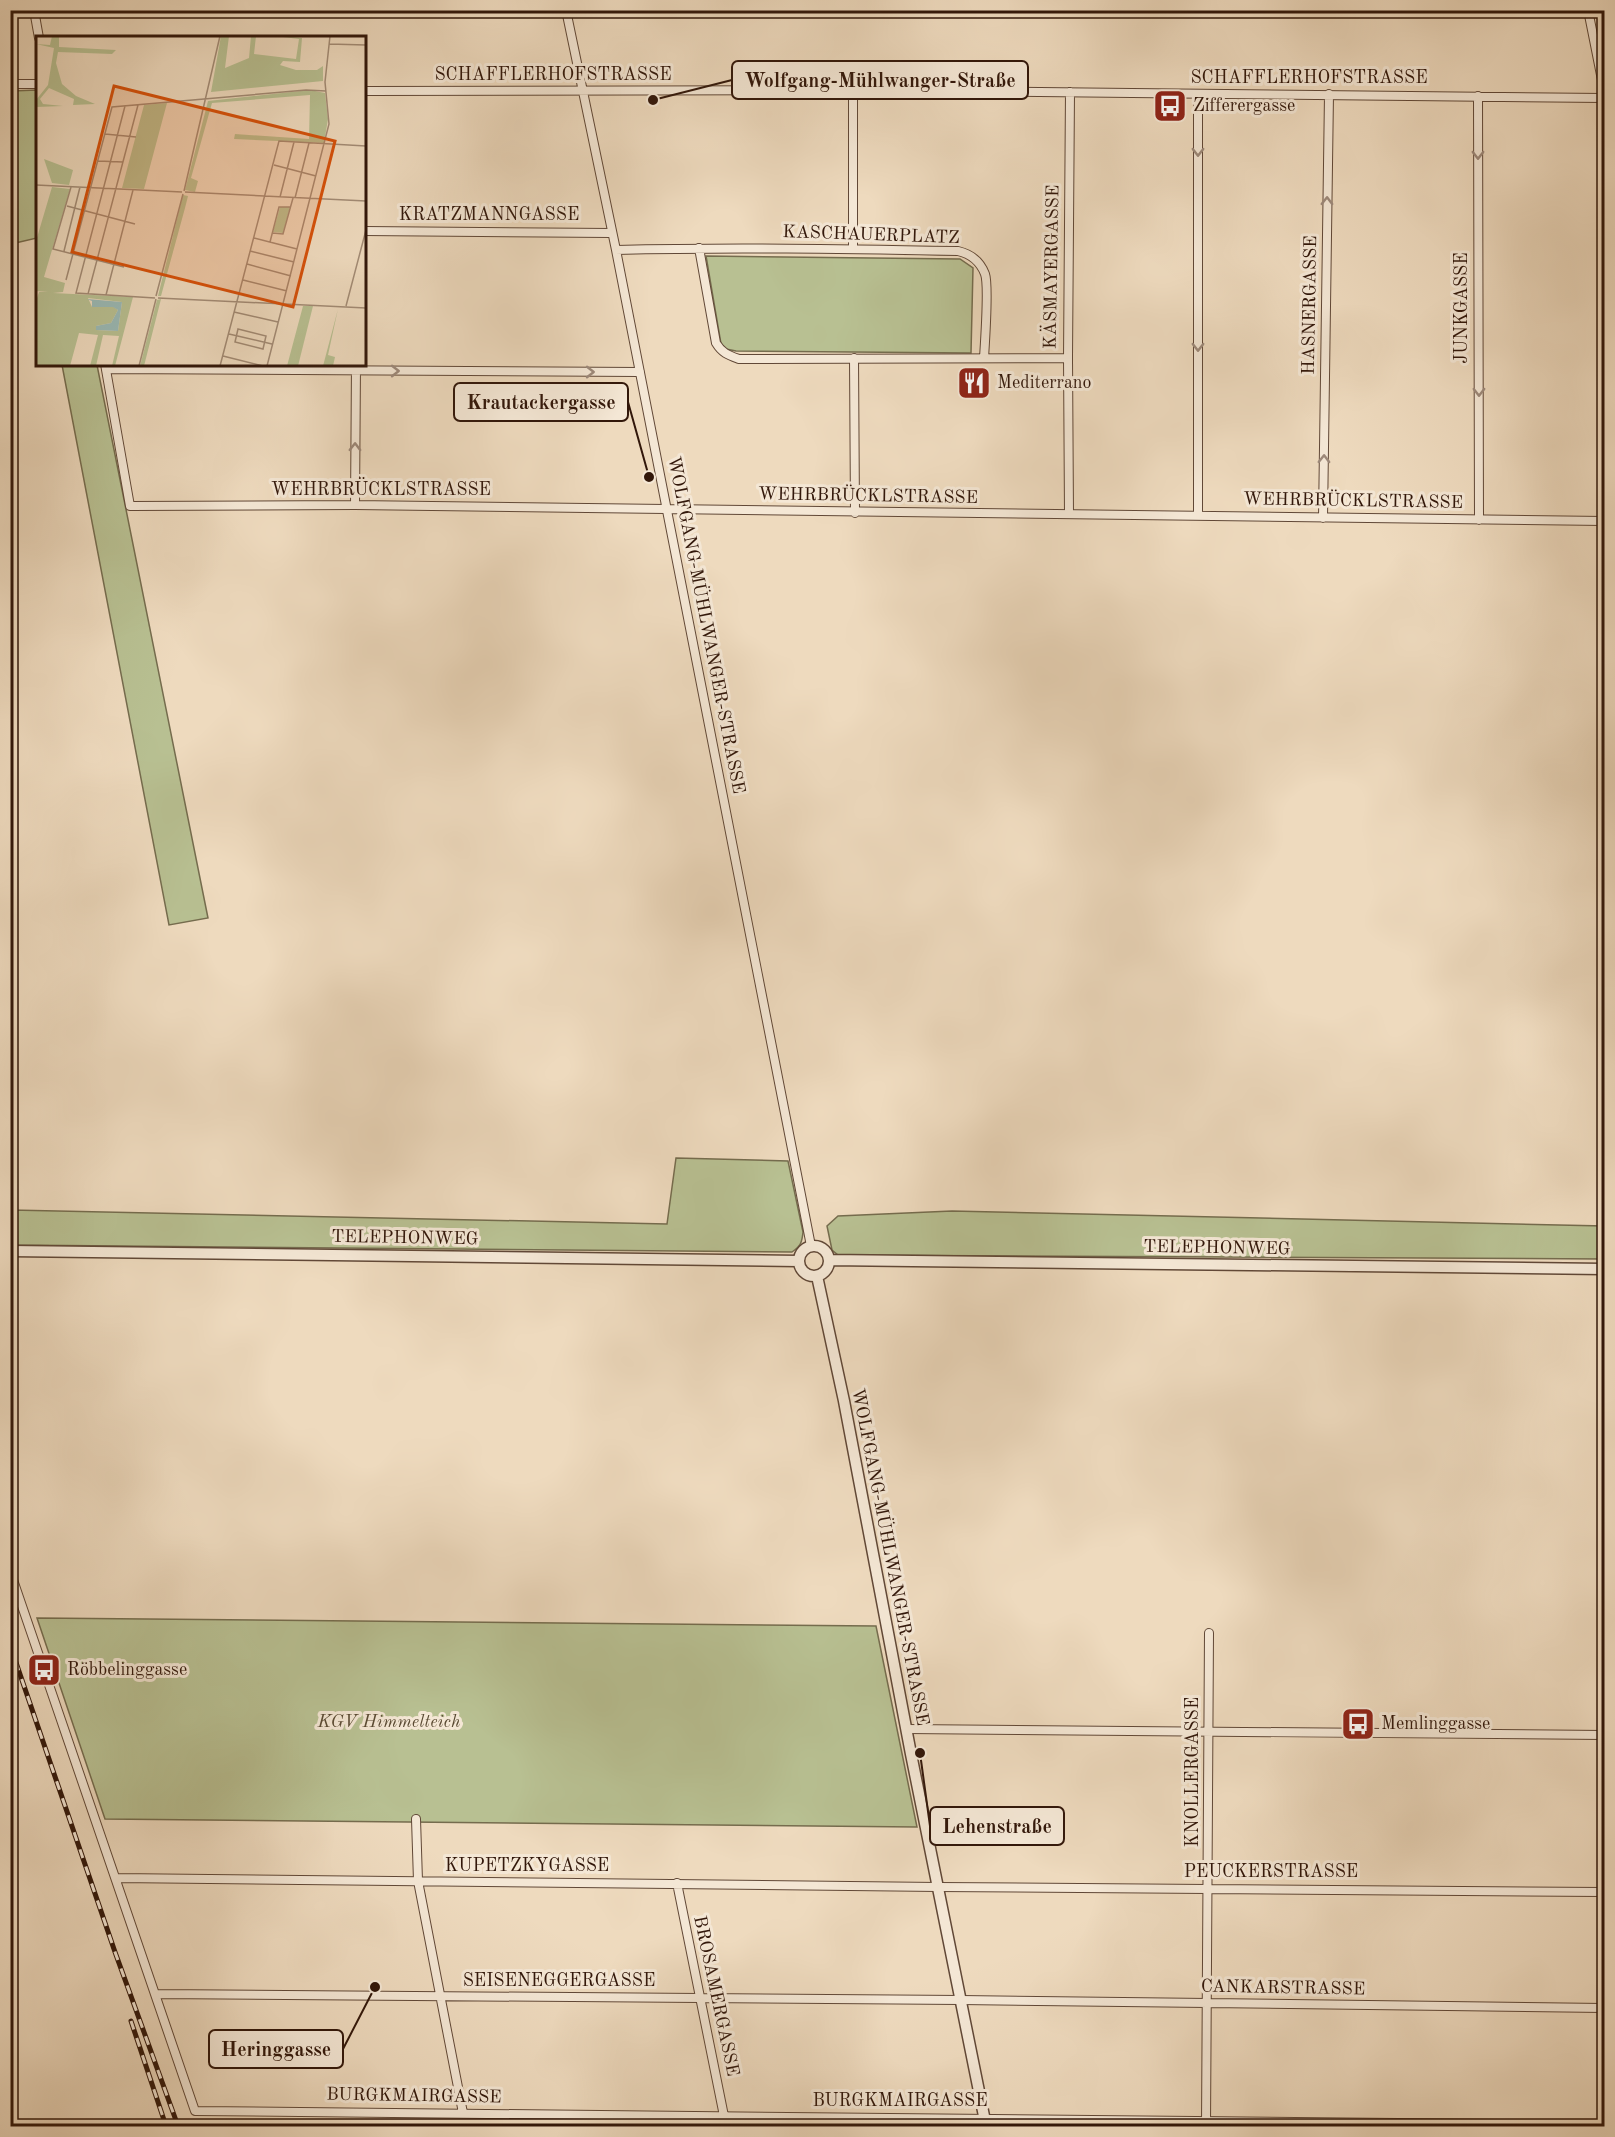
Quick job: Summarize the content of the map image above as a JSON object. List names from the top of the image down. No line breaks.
{"streets":{"street":["SCHAFFLERHOFSTRASSE","KRATZMANNGASSE","KASCHAUERPLATZ","KÄSMAYERGASSE","HASNERGASSE","JUNKGASSE","WEHRBRÜCKLSTRASSE","WOLFGANG-MÜHLWANGER-STRASSE","TELEPHONWEG","KNOLLERGASSE","KUPETZKYGASSE","PEUCKERSTRASSE","SEISENEGGERGASSE","CANKARSTRASSE","BROSAMERGASSE","BURGKMAIRGASSE"]},"crossings":[["SCHAFFLERHOFSTRASSE","KÄSMAYERGASSE"],["SCHAFFLERHOFSTRASSE","HASNERGASSE"],["SCHAFFLERHOFSTRASSE","JUNKGASSE"],["SCHAFFLERHOFSTRASSE","WOLFGANG-MÜHLWANGER-STRASSE"],["KRATZMANNGASSE","WOLFGANG-MÜHLWANGER-STRASSE"],["KASCHAUERPLATZ","WOLFGANG-MÜHLWANGER-STRASSE"],["KÄSMAYERGASSE","WEHRBRÜCKLSTRASSE"],["HASNERGASSE","WEHRBRÜCKLSTRASSE"],["JUNKGASSE","WEHRBRÜCKLSTRASSE"],["WEHRBRÜCKLSTRASSE","WOLFGANG-MÜHLWANGER-STRASSE"],["WOLFGANG-MÜHLWANGER-STRASSE","TELEPHONWEG"],["WOLFGANG-MÜHLWANGER-STRASSE","KUPETZKYGASSE"],["WOLFGANG-MÜHLWANGER-STRASSE","PEUCKERSTRASSE"],["WOLFGANG-MÜHLWANGER-STRASSE","SEISENEGGERGASSE"],["WOLFGANG-MÜHLWANGER-STRASSE","CANKARSTRASSE"],["WOLFGANG-MÜHLWANGER-STRASSE","BURGKMAIRGASSE"],["KNOLLERGASSE","PEUCKERSTRASSE"],["KNOLLERGASSE","CANKARSTRASSE"],["KNOLLERGASSE","BURGKMAIRGASSE"],["KUPETZKYGASSE","PEUCKERSTRASSE"],["KUPETZKYGASSE","BROSAMERGASSE"],["SEISENEGGERGASSE","CANKARSTRASSE"],["SEISENEGGERGASSE","BROSAMERGASSE"],["SEISENEGGERGASSE","BURGKMAIRGASSE"],["BROSAMERGASSE","BURGKMAIRGASSE"]],"one_way":["HASNERGASSE","JUNKGASSE"],"parks":["KGV Himmelteich"],"places":{"other":["Wolfgang-Mühlwanger-Straße","Krautackergasse","Lehenstraße","Heringgasse"],"bus stop":["Zifferergasse","Röbbelinggasse","Memlinggasse"],"restaurant":["Mediterrano"]}}
